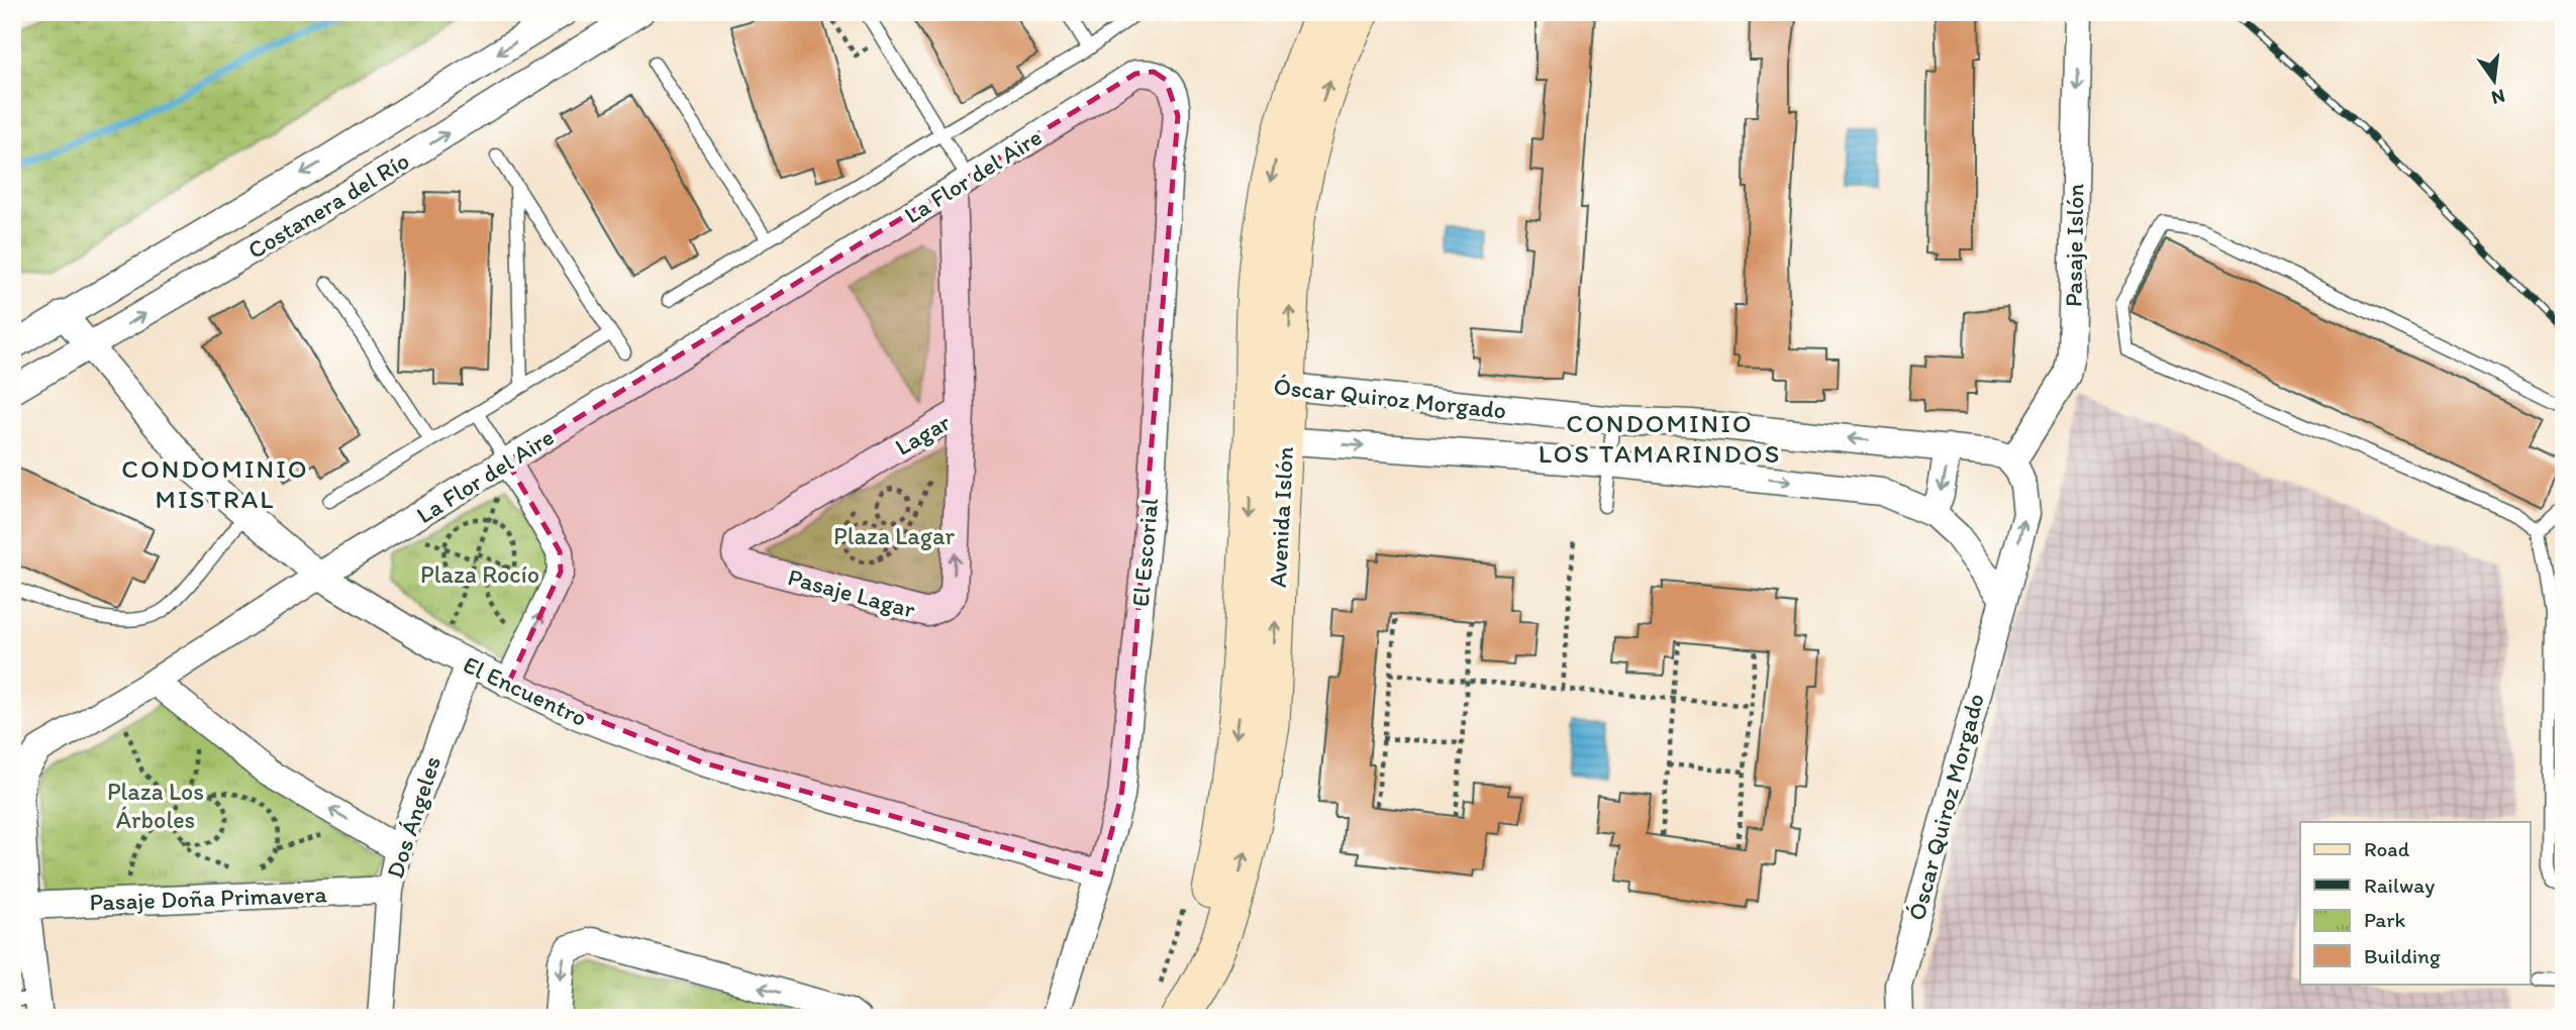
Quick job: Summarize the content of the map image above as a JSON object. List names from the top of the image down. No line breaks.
{"streets":{"main road":["Avenida Islón"],"street":["La Flor del Aire","Costanera del Río","Pasaje Islón","Óscar Quiroz Morgado","Lagar","El Escorial","Pasaje Lagar","El Encuentro","Dos Ángeles","Pasaje Doña Primavera"]},"crossings":[["La Flor del Aire","Lagar"],["La Flor del Aire","El Escorial"],["La Flor del Aire","El Encuentro"],["La Flor del Aire","Pasaje Doña Primavera"],["Costanera del Río","El Encuentro"],["Pasaje Islón","Óscar Quiroz Morgado"],["Óscar Quiroz Morgado","Avenida Islón"],["Lagar","Pasaje Lagar"],["El Escorial","El Encuentro"],["El Encuentro","Dos Ángeles"],["Dos Ángeles","Pasaje Doña Primavera"]],"one_way":["Pasaje Islón"],"districts":["CONDOMINIO LOS TAMARINDOS","CONDOMINIO MISTRAL"],"parks":["Plaza Lagar","Plaza Rocío","Plaza Los Árboles"],"legend":["Road","Railway","Park","Building"],"north":"bottom"}
